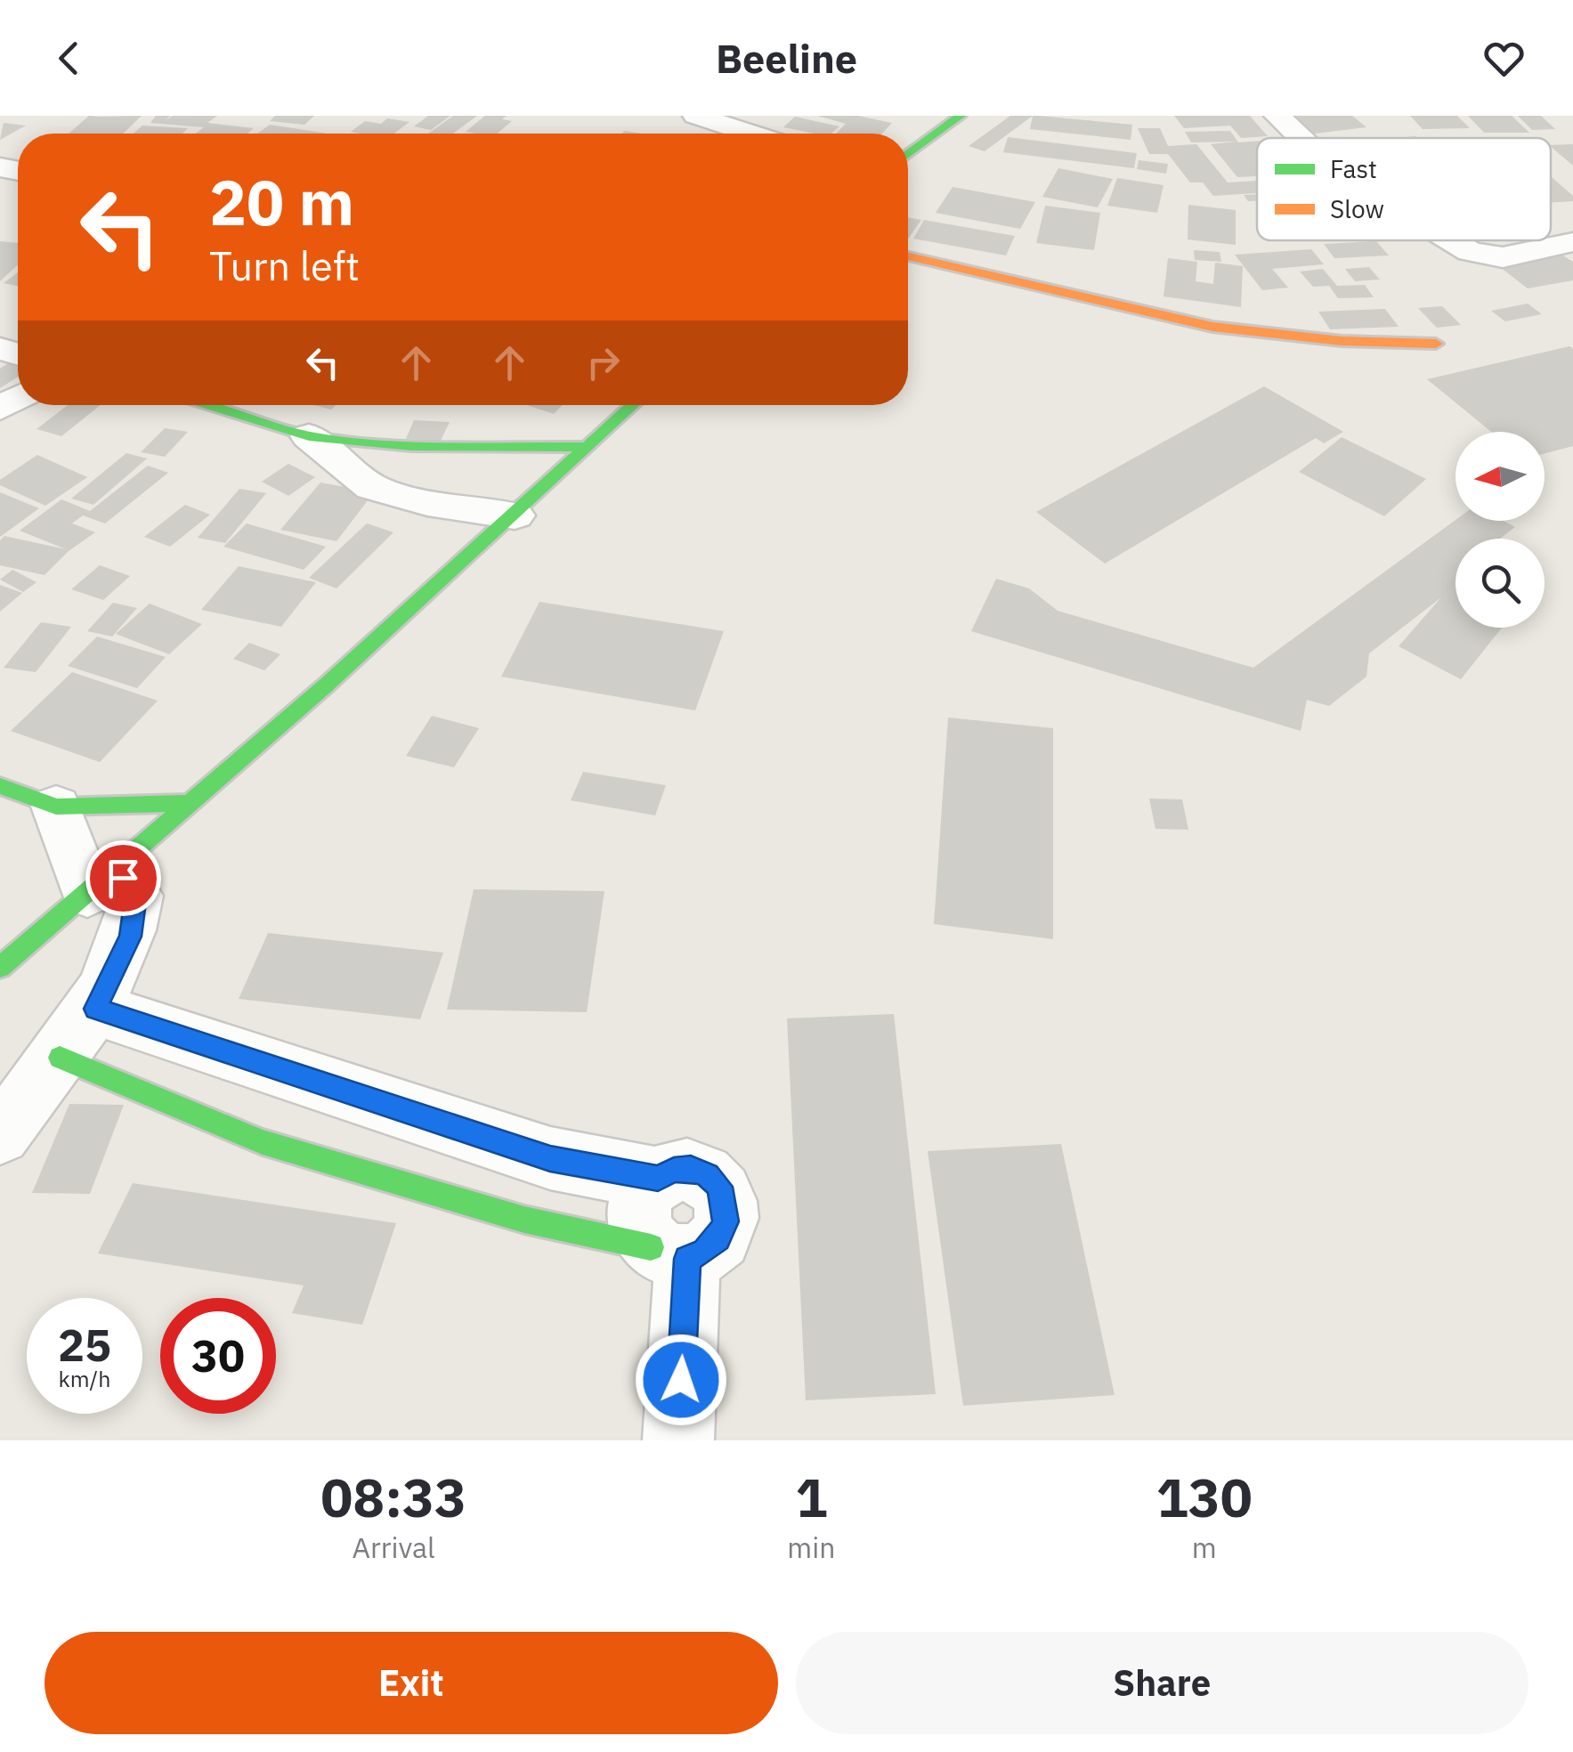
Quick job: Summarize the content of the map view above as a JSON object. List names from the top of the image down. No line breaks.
{"legend":["Fast","Slow"],"north":"left","page":{"header":"Beeline","turn":["20 m","Turn left"],"speed":"25 km/h","limit":"30","eta":["08:33","Arrival","1","min","130","m"],"buttons":["Exit","Share"]}}
